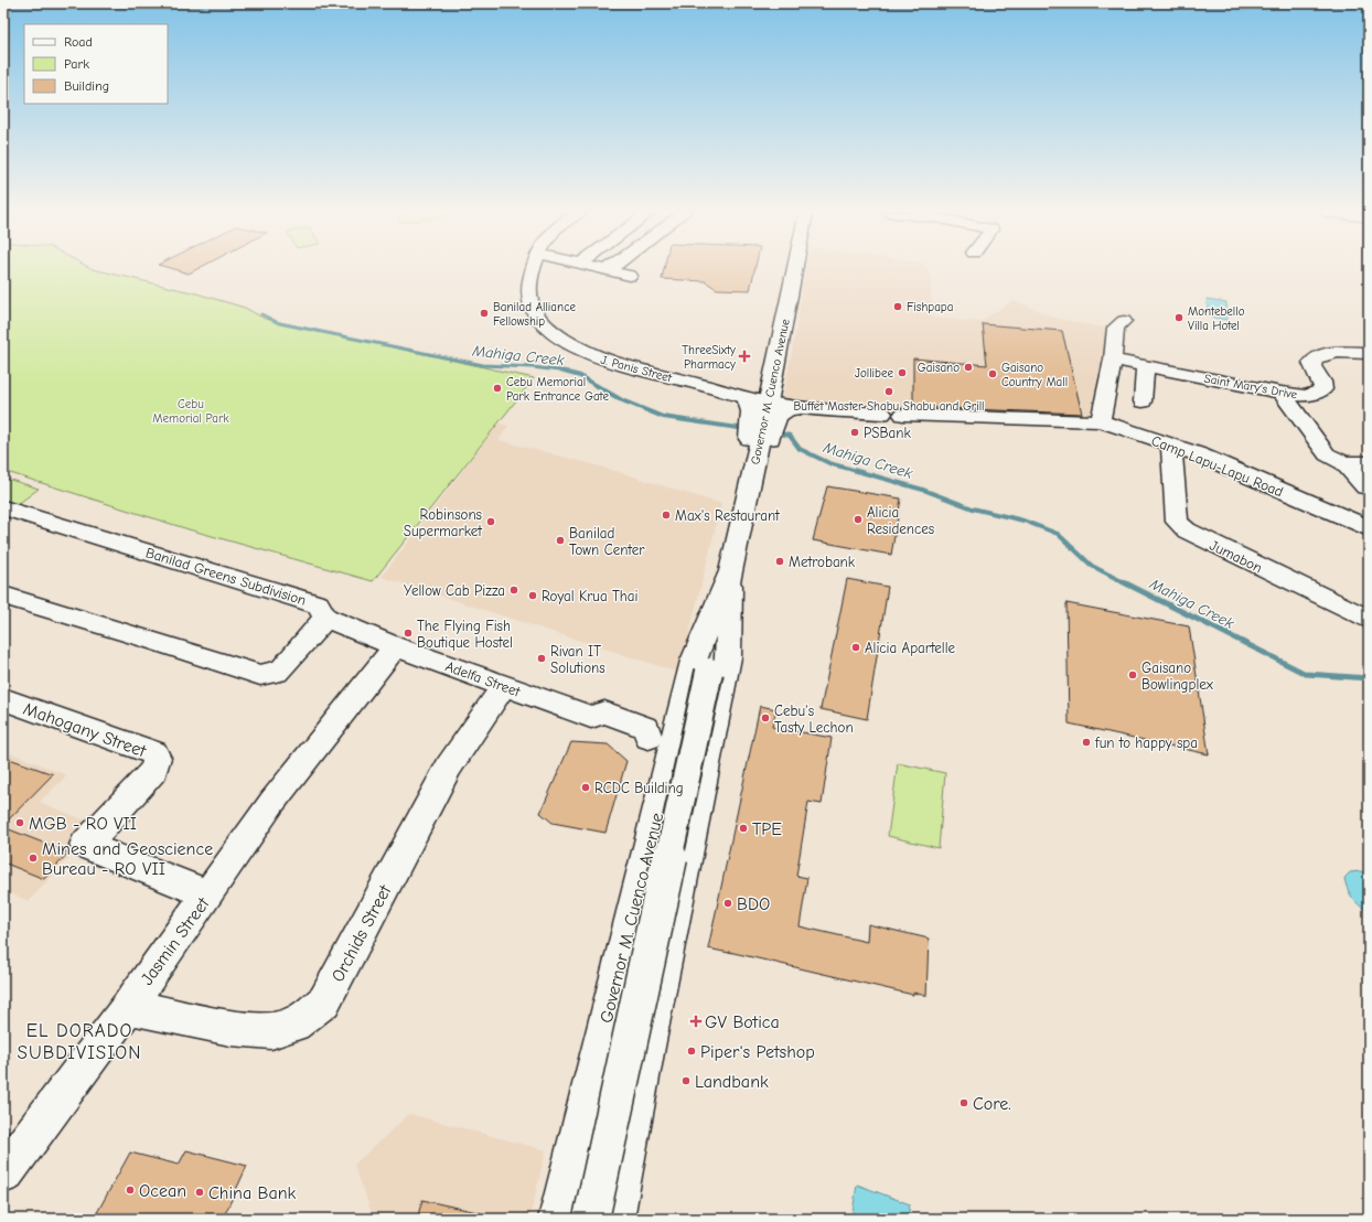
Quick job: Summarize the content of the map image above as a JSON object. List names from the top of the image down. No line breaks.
{"streets":{"street":["J. Panis Street","Saint Mary's Drive","Governor M. Cuenco Avenue","Camp Lapu-Lapu Road","Jumabon","Banilad Greens Subdivision","Adelfa Street","Mahogany Street","Orchids Street","Jasmin Street"]},"crossings":[["J. Panis Street","Governor M. Cuenco Avenue"],["Governor M. Cuenco Avenue","Adelfa Street"],["Camp Lapu-Lapu Road","Jumabon"],["Banilad Greens Subdivision","Adelfa Street"],["Adelfa Street","Orchids Street"],["Adelfa Street","Jasmin Street"],["Mahogany Street","Jasmin Street"],["Orchids Street","Jasmin Street"]],"districts":["EL DORADO SUBDIVISION"],"water":["Mahiga Creek"],"parks":["Cebu Memorial Park"],"places":{"other":["Fishpapa","Banilad Alliance Fellowship","Montebello Villa Hotel","Gaisano","Jollibee","Gaisano Country Mall","Cebu Memorial Park Entrance Gate","Buffet Master Shabu Shabu and Grill","PSBank","Max's Restaurant","Alicia Residences","Robinsons Supermarket","Banilad Town Center","Metrobank","Yellow Cab Pizza","Royal Krua Thai","The Flying Fish Boutique Hostel","Alicia Apartelle","Rivan IT Solutions","Gaisano Bowlingplex","Cebu's Tasty Lechon","fun to happy spa","RCDC Building","MGB - RO VII","TPE","Mines and Geoscience Bureau - RO VII","BDO","Piper's Petshop","Landbank","Core.","Ocean","China Bank"],"health":["ThreeSixty Pharmacy","GV Botica"]},"legend":["Road","Park","Building"]}
